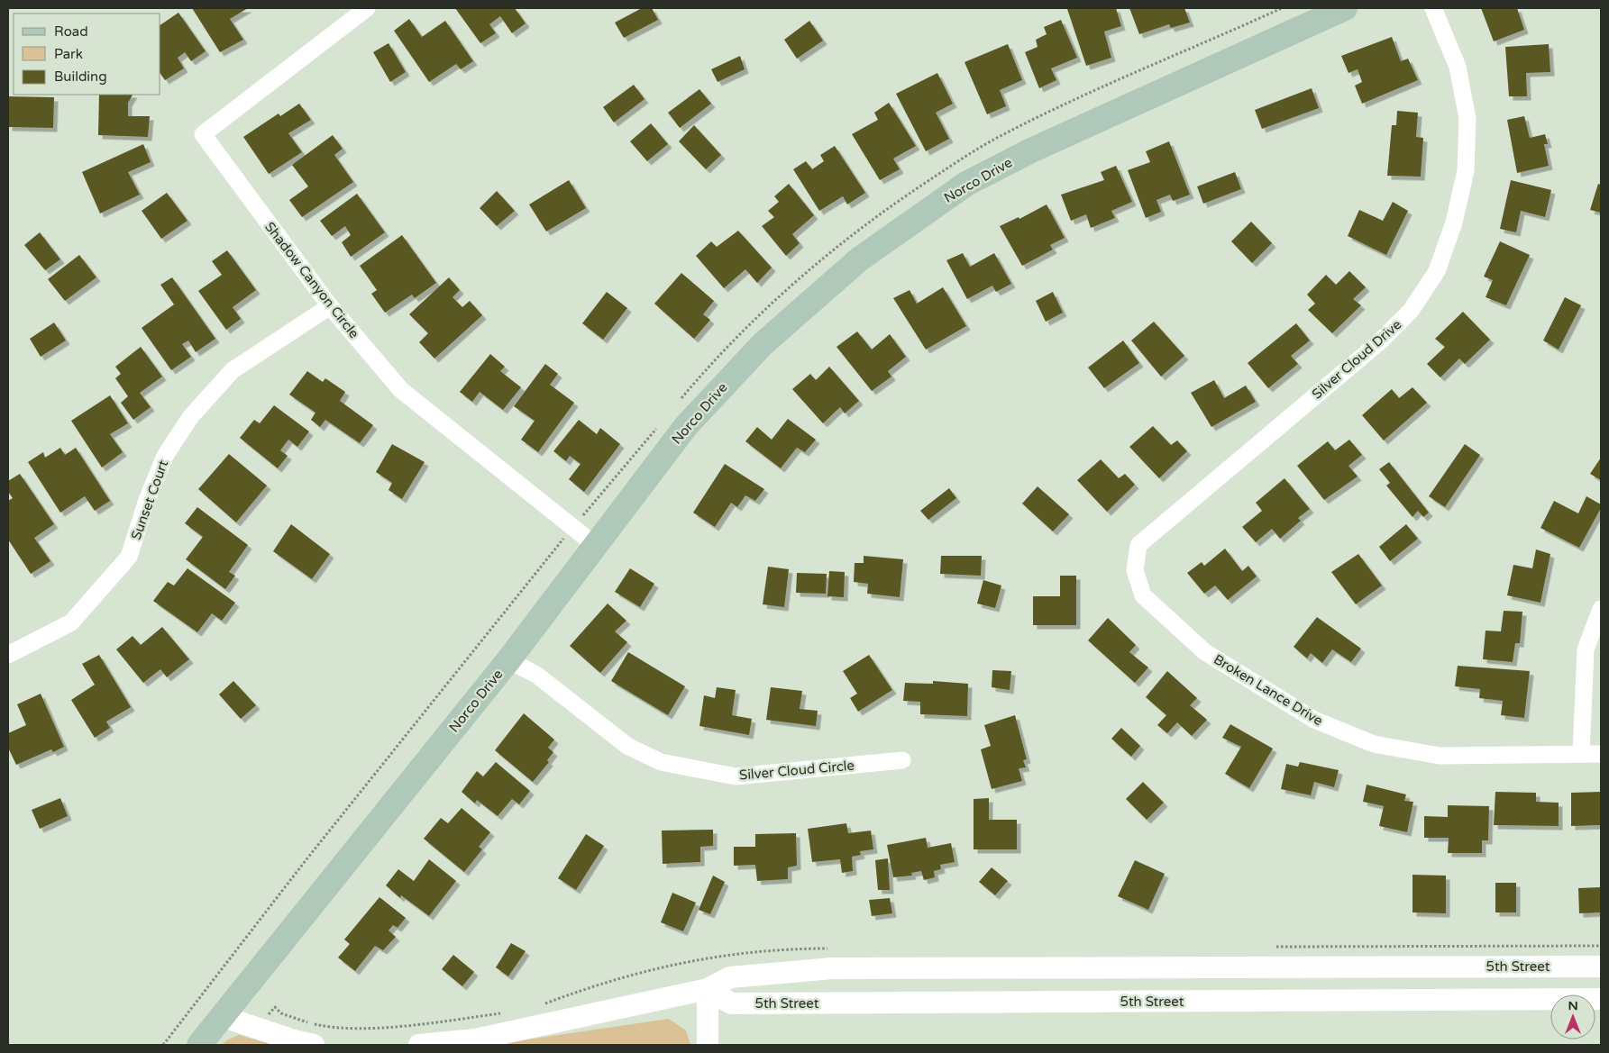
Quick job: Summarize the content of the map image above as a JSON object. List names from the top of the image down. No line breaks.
{"streets":{"main road":["Norco Drive"],"street":["Shadow Canyon Circle","Silver Cloud Drive","Sunset Court","Broken Lance Drive","Silver Cloud Circle","5th Street"]},"crossings":[["Norco Drive","Shadow Canyon Circle"],["Norco Drive","Silver Cloud Circle"],["Shadow Canyon Circle","Sunset Court"],["Silver Cloud Drive","Broken Lance Drive"]],"legend":["Road","Park","Building"],"north":"top"}
